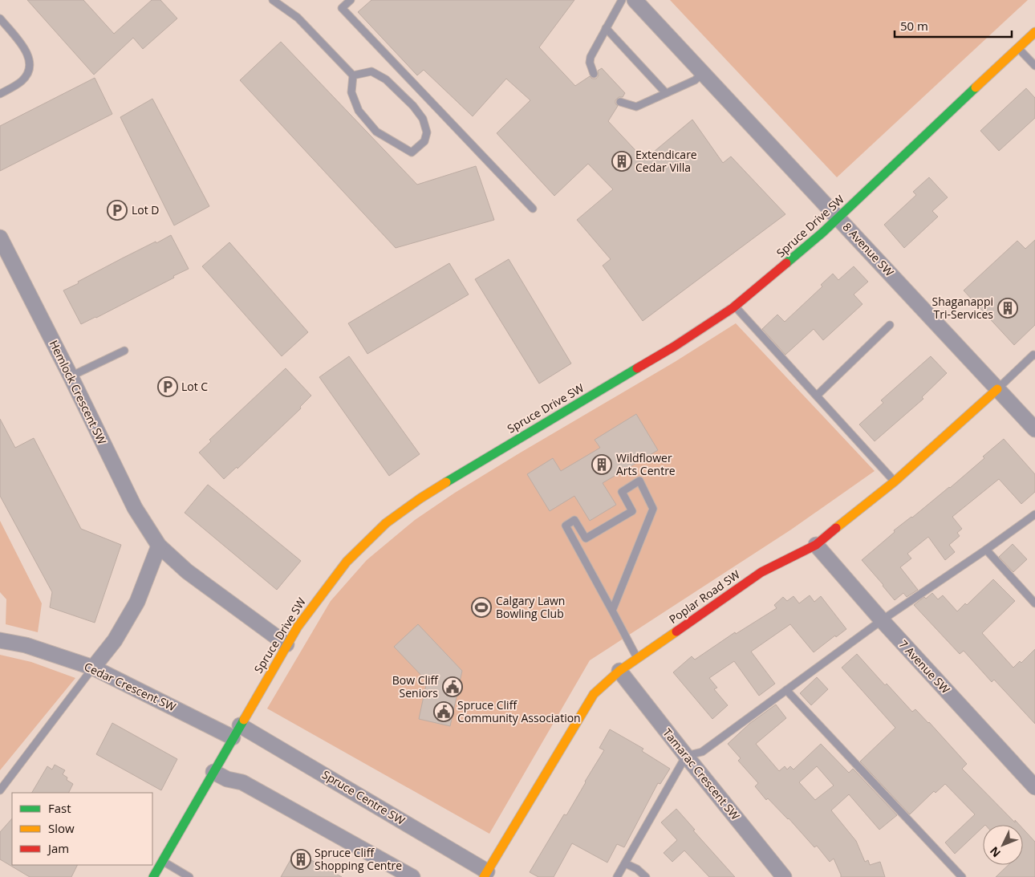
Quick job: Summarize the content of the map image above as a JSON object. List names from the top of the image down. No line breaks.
{"streets":{"street":["Spruce Drive SW","8 Avenue SW","Hemlock Crescent SW","Poplar Road SW","7 Avenue SW","Cedar Crescent SW","Tamarac Crescent SW","Spruce Centre SW"]},"crossings":[["Spruce Drive SW","8 Avenue SW"],["Spruce Drive SW","Hemlock Crescent SW"],["Spruce Drive SW","Cedar Crescent SW"],["Spruce Drive SW","Spruce Centre SW"],["8 Avenue SW","Poplar Road SW"],["Poplar Road SW","7 Avenue SW"],["Poplar Road SW","Tamarac Crescent SW"],["Poplar Road SW","Spruce Centre SW"],["Cedar Crescent SW","Spruce Centre SW"]],"places":{"building":["Extendicare Cedar Villa","Shaganappi Tri-Services","Wildflower Arts Centre","Spruce Cliff Shopping Centre"],"parking":["Lot D","Lot C"],"sports":["Calgary Lawn Bowling Club"],"public building":["Bow Cliff Seniors","Spruce Cliff Community Association"]},"legend":["Fast","Slow","Jam"],"scale_bar":"50 m","north":"bottom left"}
